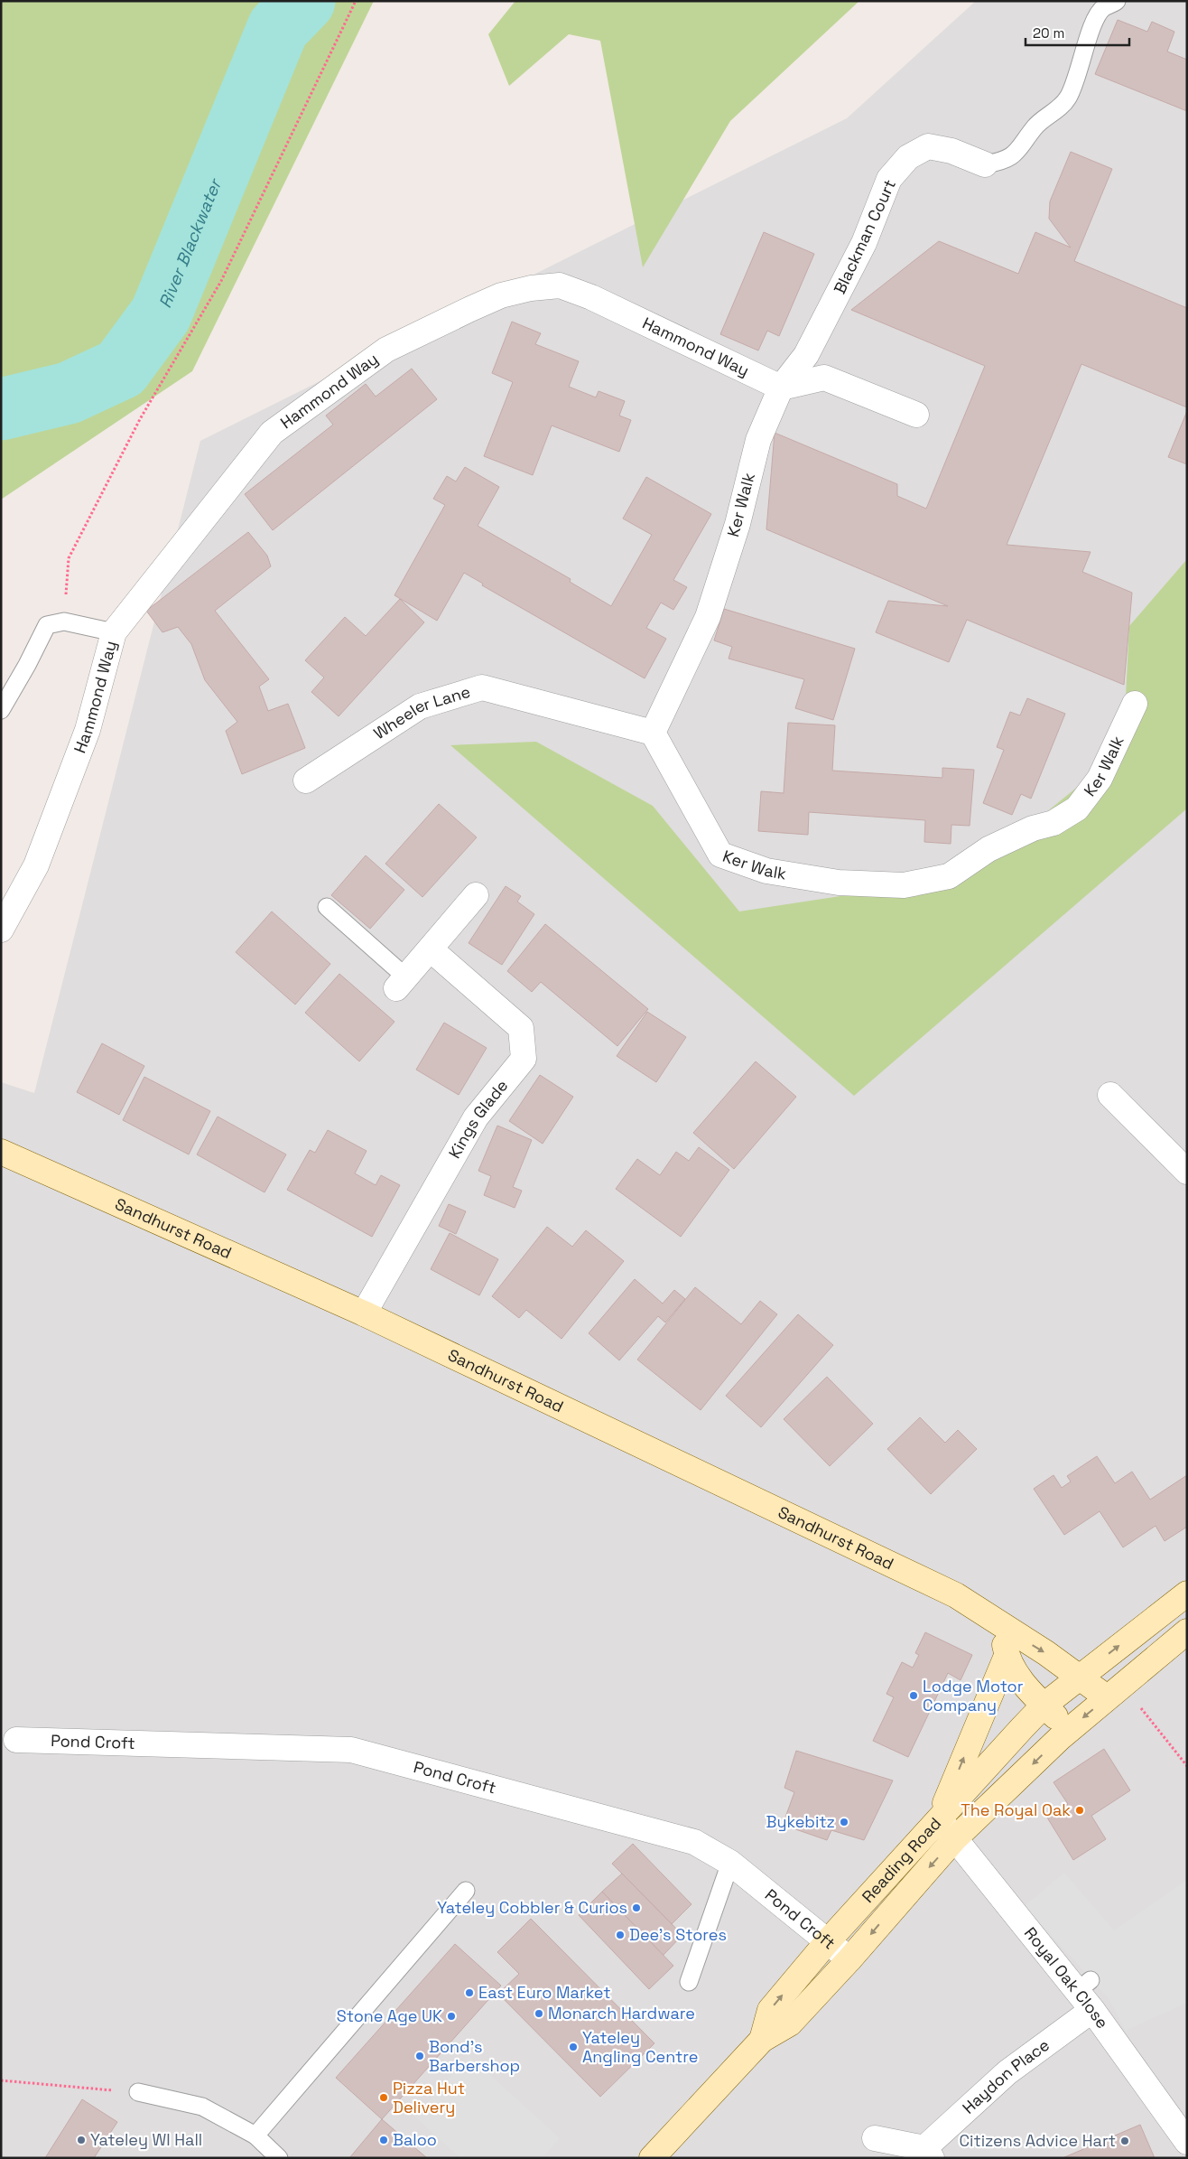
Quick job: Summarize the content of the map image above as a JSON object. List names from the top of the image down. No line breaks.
{"streets":{"street":["Blackman Court","Hammond Way","Ker Walk","Wheeler Lane","Kings Glade","Sandhurst Road","Pond Croft","Reading Road","Royal Oak Close","Haydon Place"]},"crossings":[["Blackman Court","Hammond Way"],["Blackman Court","Ker Walk"],["Hammond Way","Ker Walk"],["Ker Walk","Wheeler Lane"],["Kings Glade","Sandhurst Road"],["Sandhurst Road","Reading Road"],["Pond Croft","Reading Road"],["Reading Road","Royal Oak Close"],["Royal Oak Close","Haydon Place"]],"water":["River Blackwater"],"places":["Lodge Motor Company","The Royal Oak","Bykebitz","Yateley Cobbler & Curios","Dee's Stores","East Euro Market","Monarch Hardware","Stone Age UK","Yateley Angling Centre","Bond's Barbershop","Pizza Hut Delivery","Yateley WI Hall","Baloo","Citizens Advice Hart"],"scale_bar":"20 m"}
